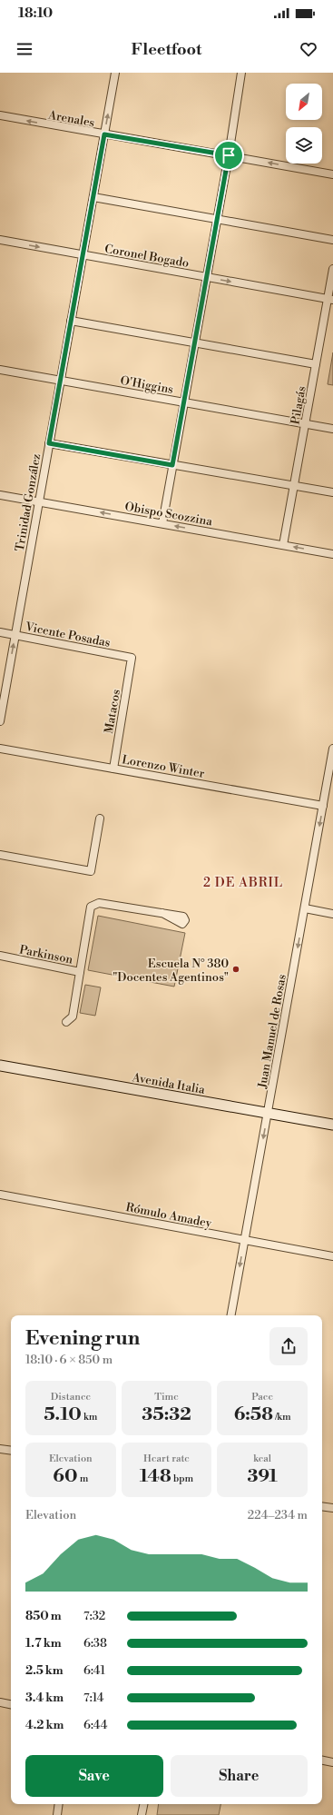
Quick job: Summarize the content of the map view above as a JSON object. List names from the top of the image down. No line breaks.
{"streets":{"main road":["Avenida Italia"],"street":["Arenales","Coronel Bogado","O'Higgins","Pilagás","Trinidad González","Obispo Scozzina","Vicente Posadas","Matacos","Lorenzo Winter","Parkinson","Juan Manuel de Rosas","Rómulo Amadey"]},"crossings":[["Arenales","Trinidad González"],["Coronel Bogado","Pilagás"],["Coronel Bogado","Trinidad González"],["O'Higgins","Pilagás"],["O'Higgins","Trinidad González"],["Pilagás","Obispo Scozzina"],["Trinidad González","Obispo Scozzina"],["Trinidad González","Vicente Posadas"],["Vicente Posadas","Matacos"],["Matacos","Lorenzo Winter"],["Lorenzo Winter","Juan Manuel de Rosas"],["Juan Manuel de Rosas","Avenida Italia"],["Juan Manuel de Rosas","Rómulo Amadey"]],"one_way":["Juan Manuel de Rosas"],"districts":["2 DE ABRIL"],"places":["Escuela N° 380 \"Docentes Agentinos\""],"north":"bottom left","page":{"status":"18:10","header":"Fleetfoot","heading":["Evening run","18:10 · 6 × 850 m"],"stats":[["Distance","5.10 km"],["Time","35:32"],["Pace","6:58 /km"],["Elevation","60 m"],["Heart rate","148 bpm"],["kcal","391"]],"chart":["Elevation","224–234 m"],"list":[{"name":"850 m","note":"7:32"},{"name":"1.7 km","note":"6:38"},{"name":"2.5 km","note":"6:41"},{"name":"3.4 km","note":"7:14"},{"name":"4.2 km","note":"6:44"}],"buttons":["Save","Share"]}}
